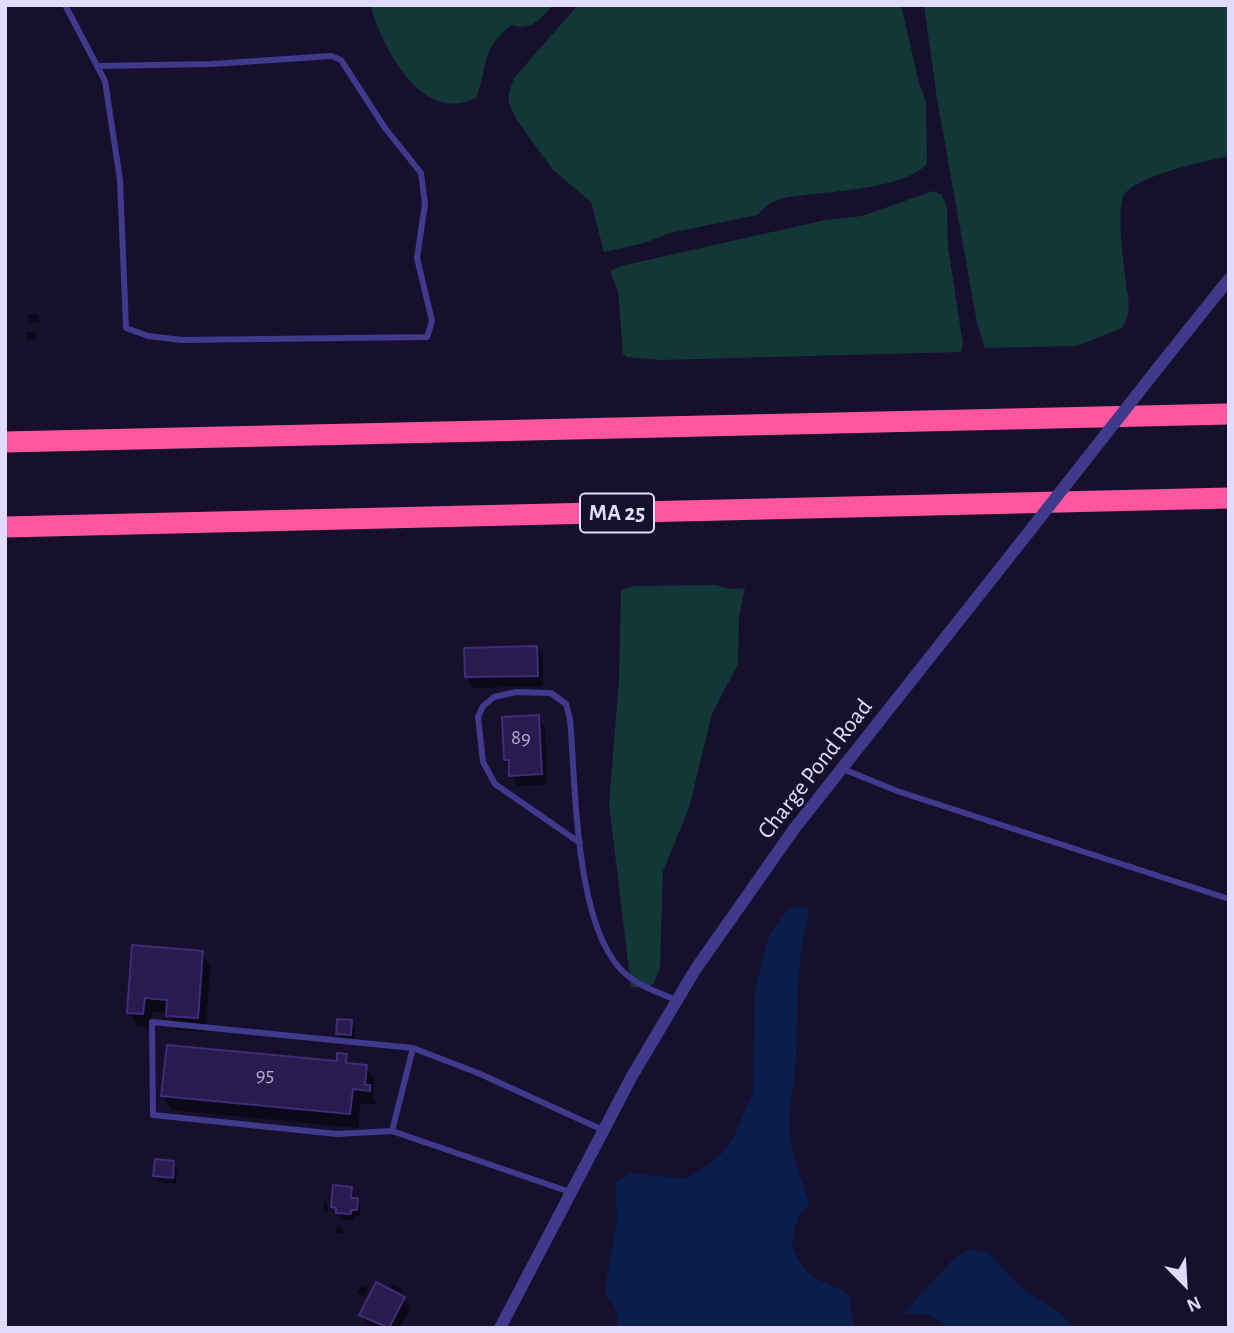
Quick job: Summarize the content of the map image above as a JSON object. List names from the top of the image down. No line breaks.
{"streets":{"highway":["MA 25"],"street":["Charge Pond Road"]},"house_numbers":["89","95"],"north":"bottom right"}
